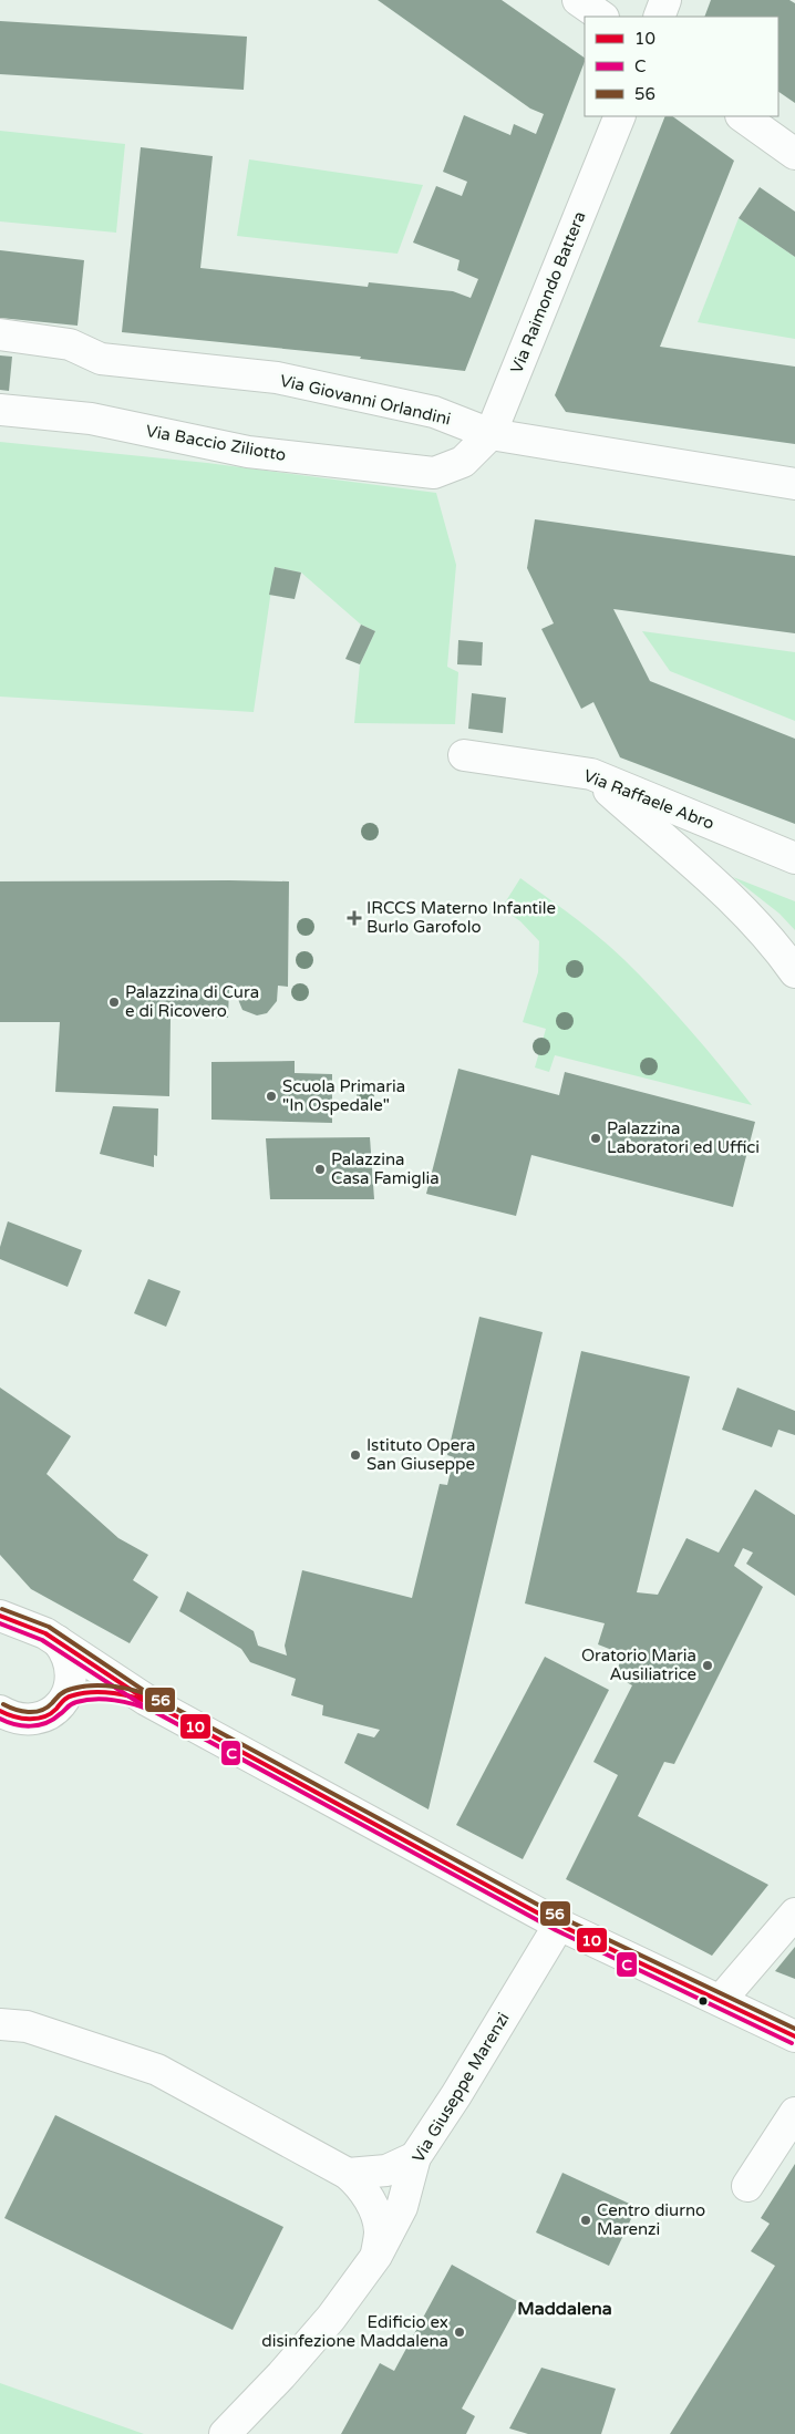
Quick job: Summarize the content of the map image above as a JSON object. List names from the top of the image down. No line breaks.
{"streets":{"street":["Via Raimondo Battera","Via Giovanni Orlandini","Via Baccio Ziliotto","Via Raffaele Abro","Via Giuseppe Marenzi"]},"crossings":[["Via Raimondo Battera","Via Giovanni Orlandini"],["Via Raimondo Battera","Via Baccio Ziliotto"]],"districts":["Maddalena"],"places":{"health":["IRCCS Materno Infantile Burlo Garofolo"],"other":["Palazzina di Cura e di Ricovero","Scuola Primaria \"In Ospedale\"","Palazzina Laboratori ed Uffici","Palazzina Casa Famiglia","Istituto Opera San Giuseppe","Oratorio Maria Ausiliatrice","Centro diurno Marenzi","Edificio ex disinfezione Maddalena"]},"lines":["transit line 56","transit line 10","transit line C"],"legend":["10","C","56"]}
